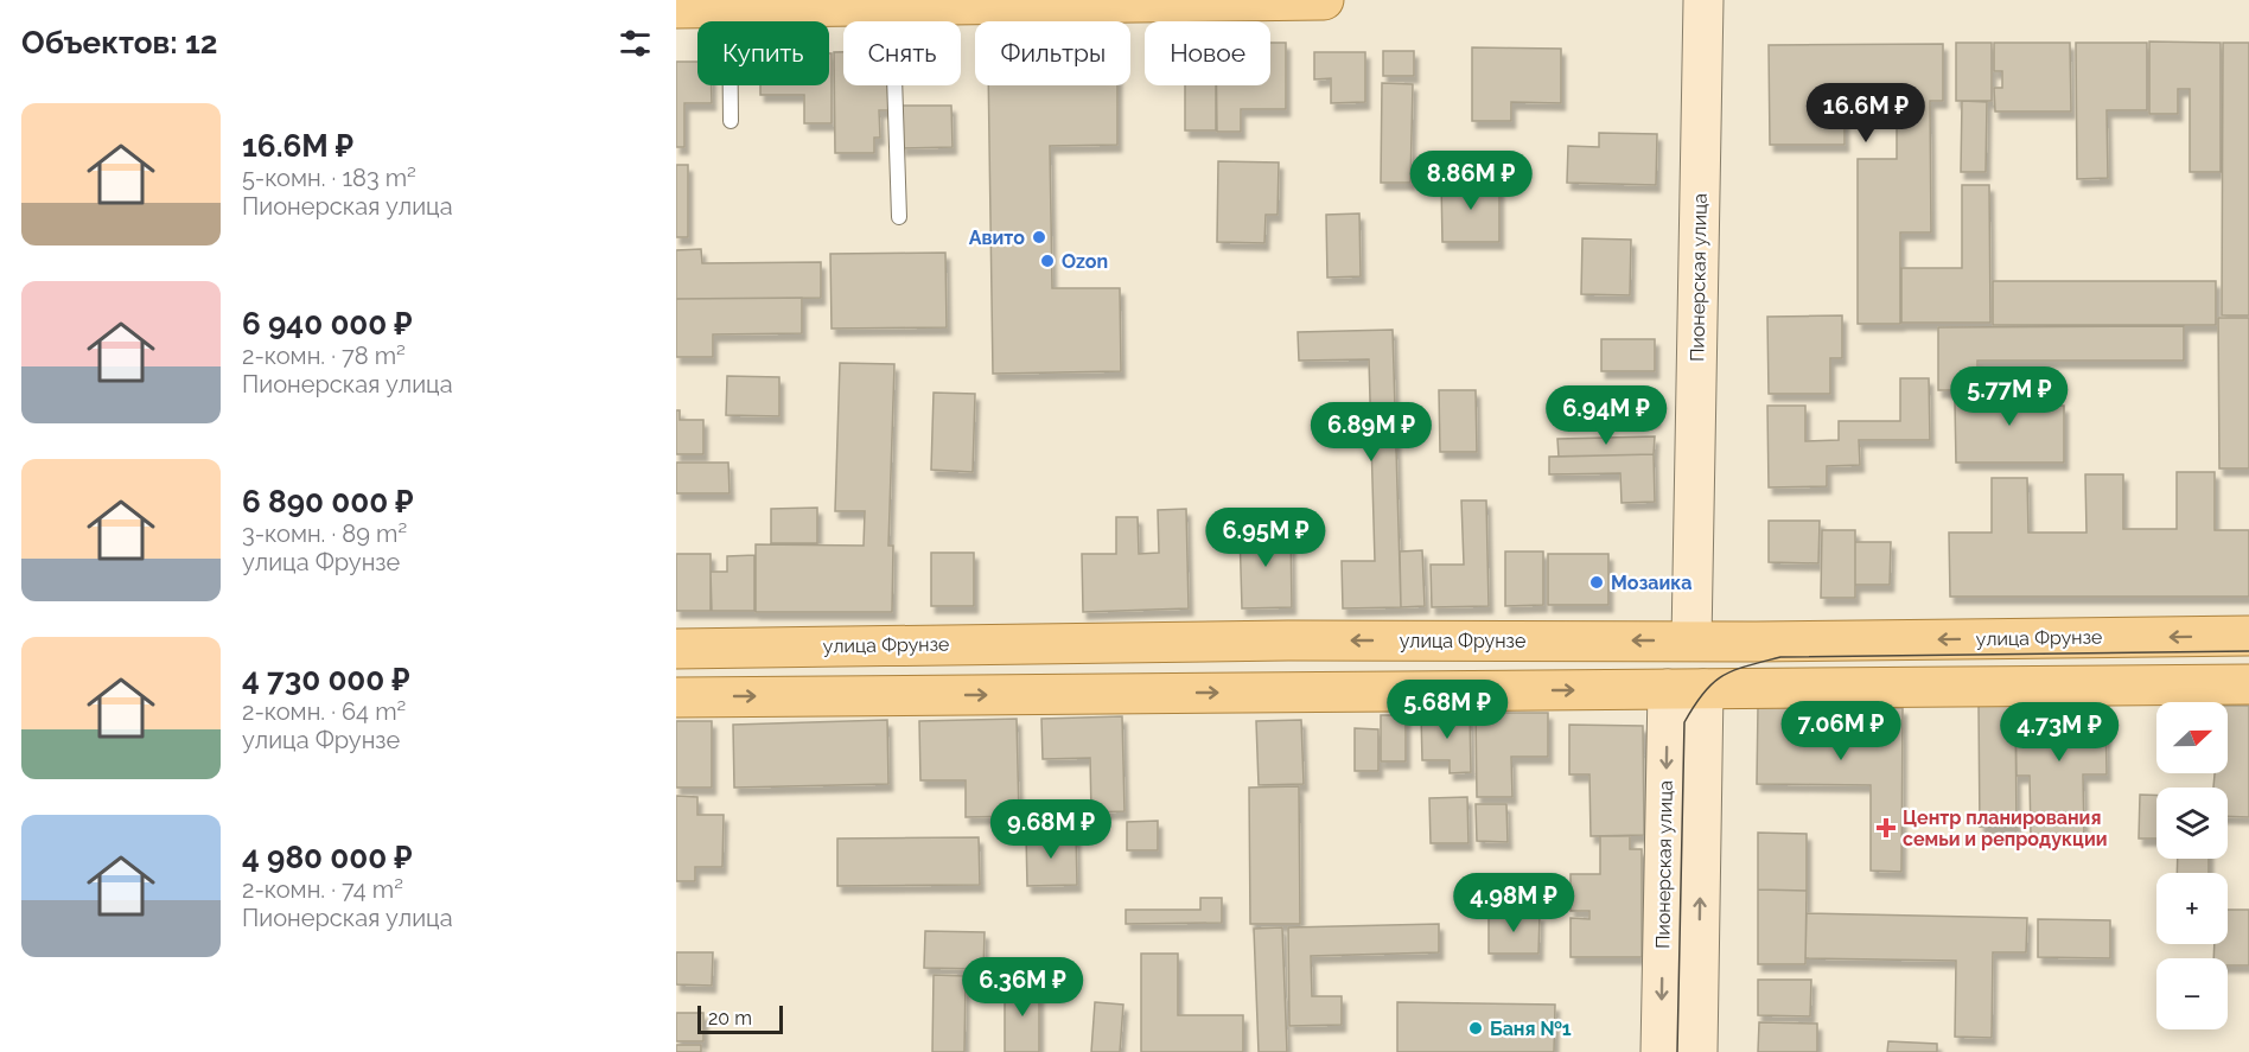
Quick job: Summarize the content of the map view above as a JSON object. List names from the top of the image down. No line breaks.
{"streets":{"main road":["Пионерская улица","улица Фрунзе"]},"crossings":[["Пионерская улица","улица Фрунзе"]],"places":{"other":["Авито","Ozon","Мозаика","Баня №1"],"health":["Центр планирования семьи и репродукции"]},"scale_bar":"20 m","north":"right","page":{"heading":"Объектов: 12","chip":["Купить","Снять","Фильтры","Новое"],"price":["16.6M ₽","8.86M ₽","5.77M ₽","6.94M ₽","6.89M ₽","6.95M ₽","5.68M ₽","7.06M ₽","4.73M ₽","9.68M ₽","4.98M ₽","6.36M ₽"],"list":[{"name":"16.6M ₽","note":"5-комн. · 183 m² · Пионерская улица"},{"name":"6 940 000 ₽","note":"2-комн. · 78 m² · Пионерская улица"},{"name":"6 890 000 ₽","note":"3-комн. · 89 m² · улица Фрунзе"},{"name":"4 730 000 ₽","note":"2-комн. · 64 m² · улица Фрунзе"},{"name":"4 980 000 ₽","note":"2-комн. · 74 m² · Пионерская улица"}],"map_buttons":["+","−"],"scale":"20 m"}}
